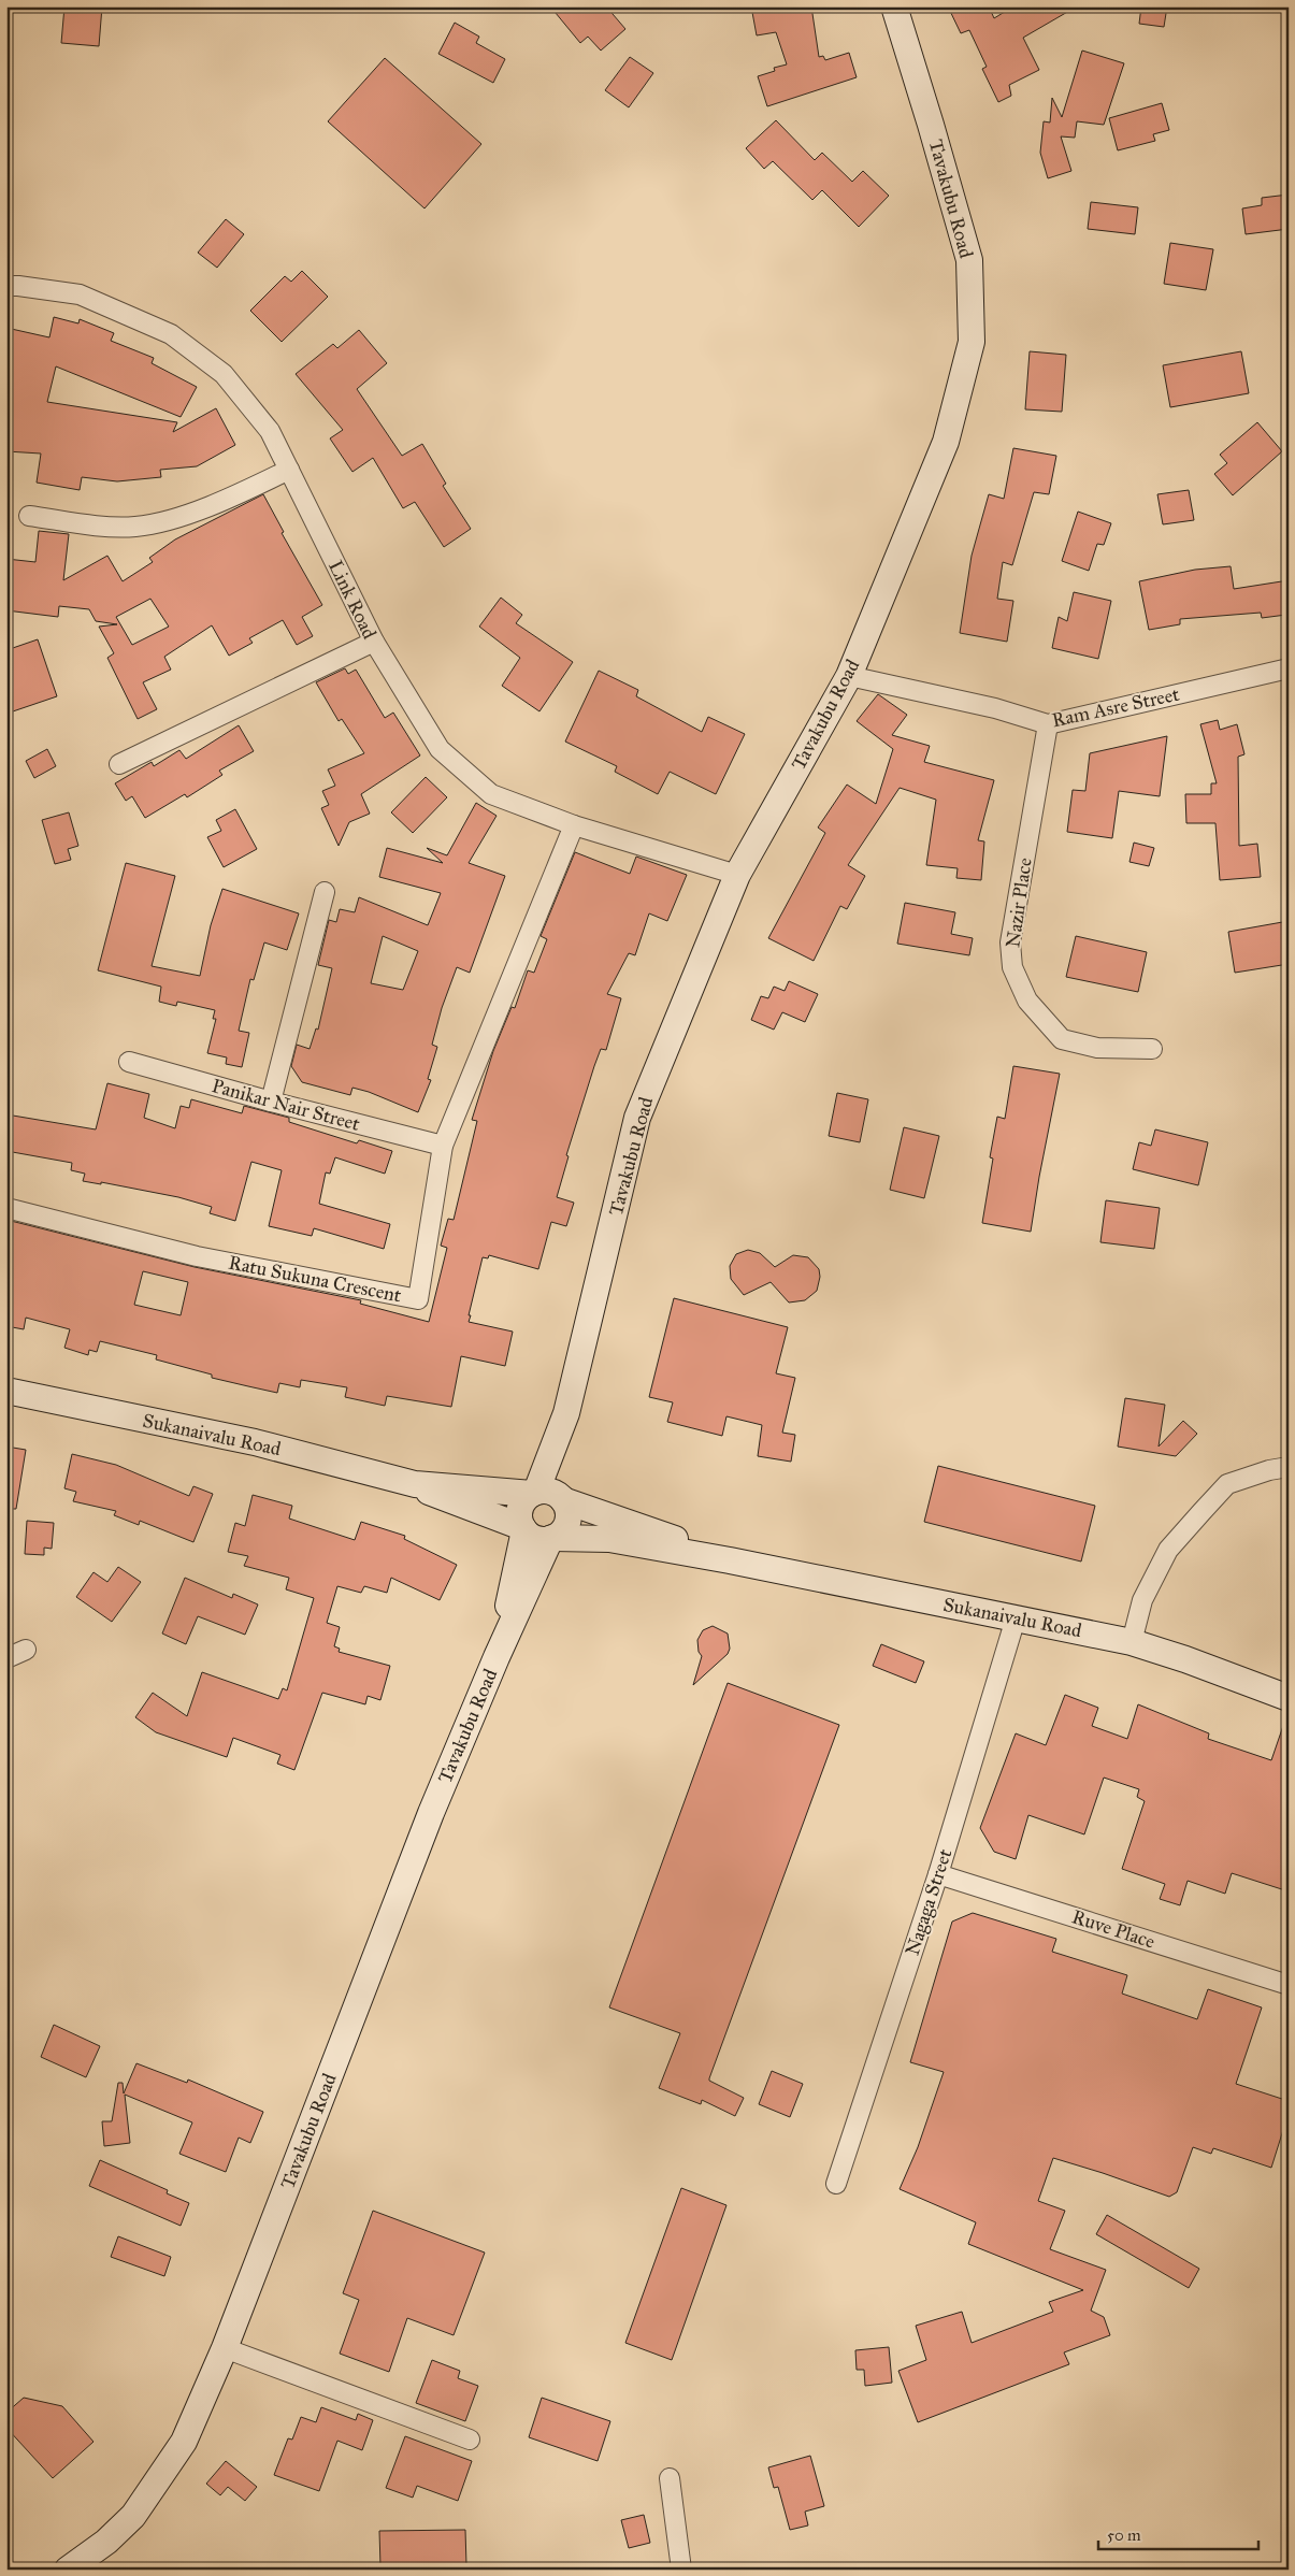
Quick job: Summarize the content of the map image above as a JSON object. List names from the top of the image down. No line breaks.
{"streets":{"main road":["Tavakubu Road","Sukanaivalu Road"],"street":["Link Road","Ram Asre Street","Nazir Place","Panikar Nair Street","Ratu Sukuna Crescent","Nagaga Street","Ruve Place"]},"crossings":[["Tavakubu Road","Link Road"],["Tavakubu Road","Ram Asre Street"],["Tavakubu Road","Sukanaivalu Road"],["Link Road","Ratu Sukuna Crescent"],["Ram Asre Street","Nazir Place"],["Panikar Nair Street","Ratu Sukuna Crescent"],["Sukanaivalu Road","Nagaga Street"],["Nagaga Street","Ruve Place"]],"scale_bar":"50 m"}
